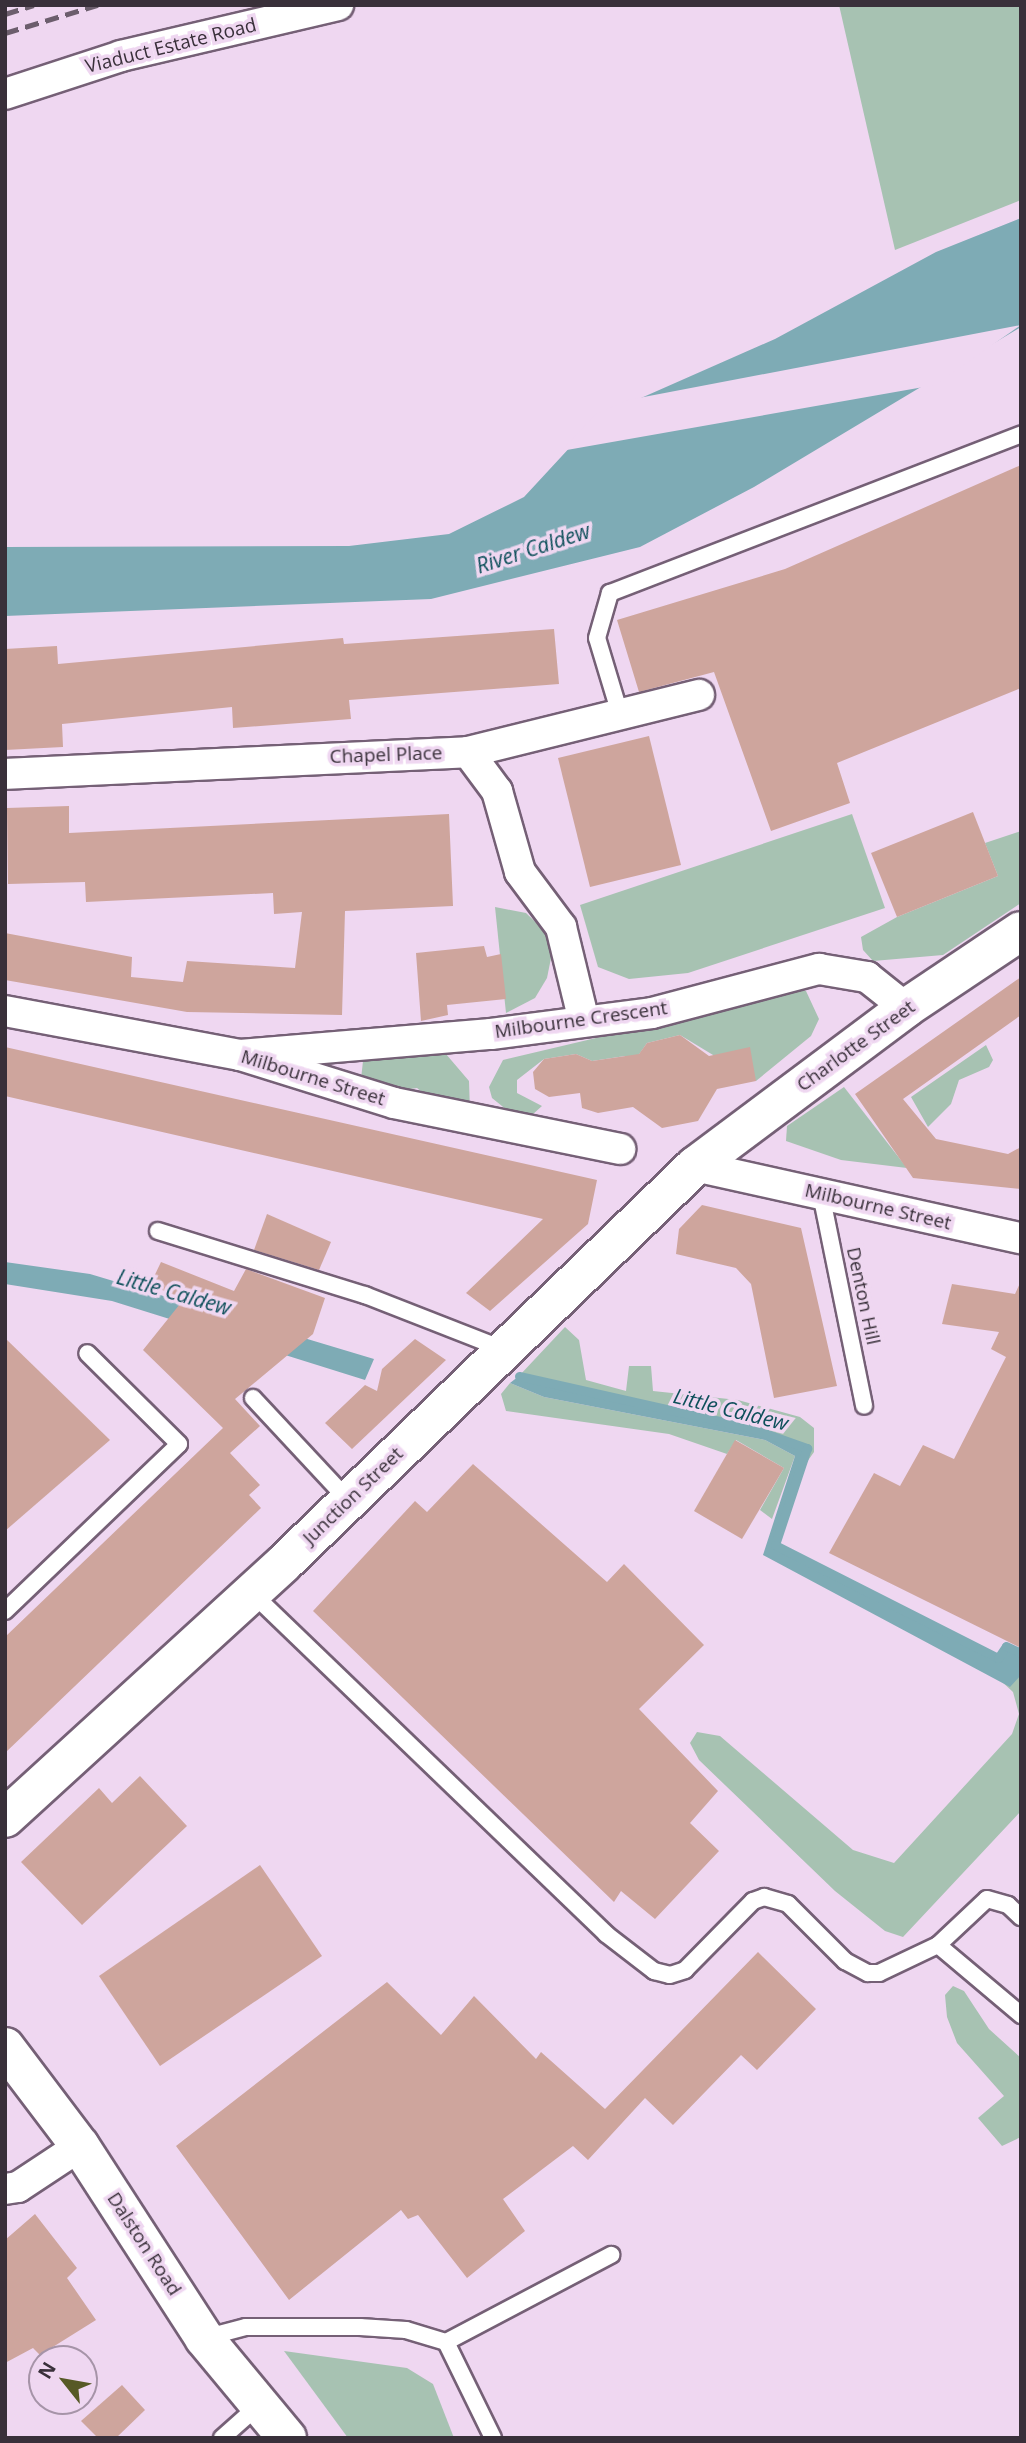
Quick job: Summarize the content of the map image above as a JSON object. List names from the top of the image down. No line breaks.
{"streets":{"street":["Viaduct Estate Road","Chapel Place","Milbourne Crescent","Charlotte Street","Milbourne Street","Junction Street","Dalston Road"],"lane":["Denton Hill"]},"crossings":[["Chapel Place","Milbourne Crescent"],["Milbourne Crescent","Charlotte Street"],["Milbourne Crescent","Milbourne Street"],["Charlotte Street","Milbourne Street"],["Charlotte Street","Junction Street"],["Milbourne Street","Denton Hill"],["Milbourne Street","Junction Street"]],"water":["River Caldew","Little Caldew"],"north":"top left"}
